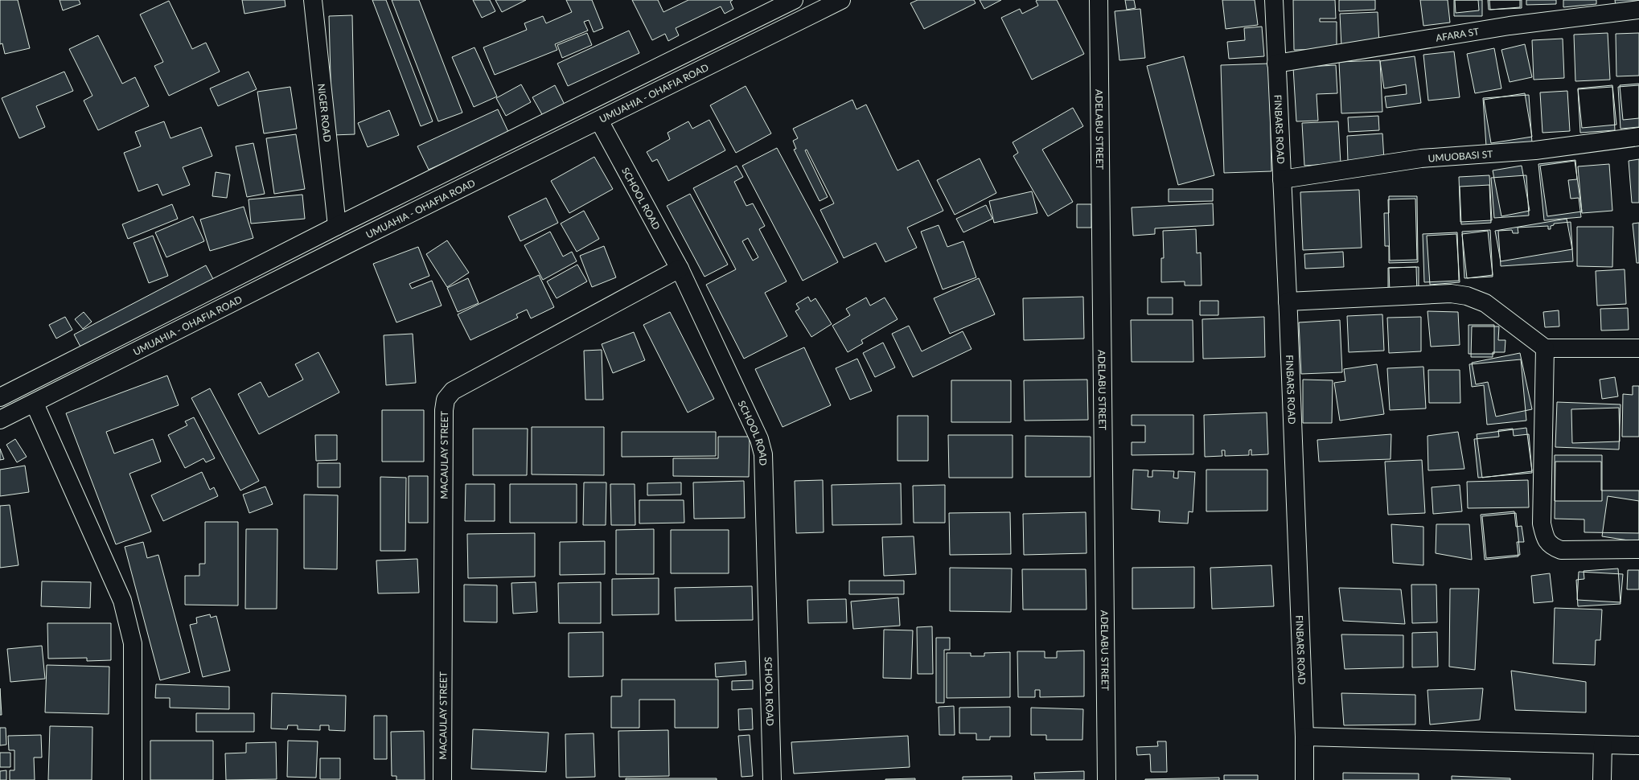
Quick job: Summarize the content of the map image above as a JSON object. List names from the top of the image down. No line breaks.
{"streets":{"street":["AFARA ST","UMUAHIA - OHAFIA ROAD","NIGER ROAD","ADELABU STREET","FINBARS ROAD","UMUOBASI ST","SCHOOL ROAD","MACAULAY STREET"]},"crossings":[["AFARA ST","FINBARS ROAD"],["UMUAHIA - OHAFIA ROAD","NIGER ROAD"],["UMUAHIA - OHAFIA ROAD","SCHOOL ROAD"],["FINBARS ROAD","UMUOBASI ST"],["SCHOOL ROAD","MACAULAY STREET"]]}
